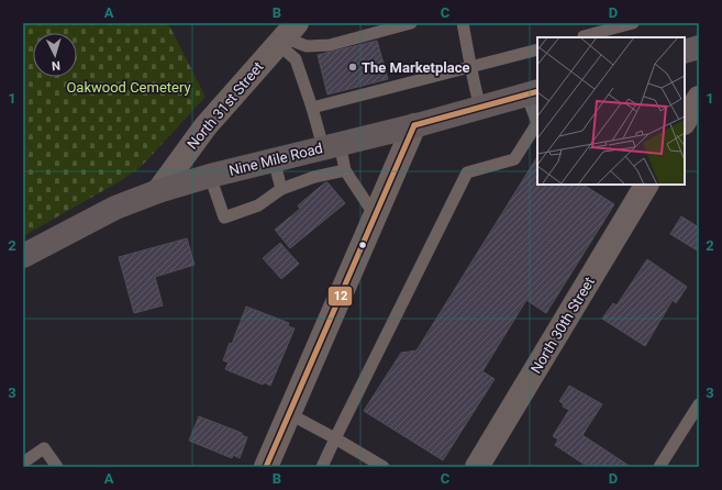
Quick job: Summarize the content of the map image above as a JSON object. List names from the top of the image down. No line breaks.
{"streets":{"main road":["Nine Mile Road"],"street":["North 31st Street","North 30th Street"]},"crossings":[["North 31st Street","Nine Mile Road"]],"parks":["Oakwood Cemetery"],"places":["The Marketplace"],"lines":["transit line 12"],"north":"bottom","grid":{"columns":["A","B","C","D"],"rows":["1","2","3"]}}
